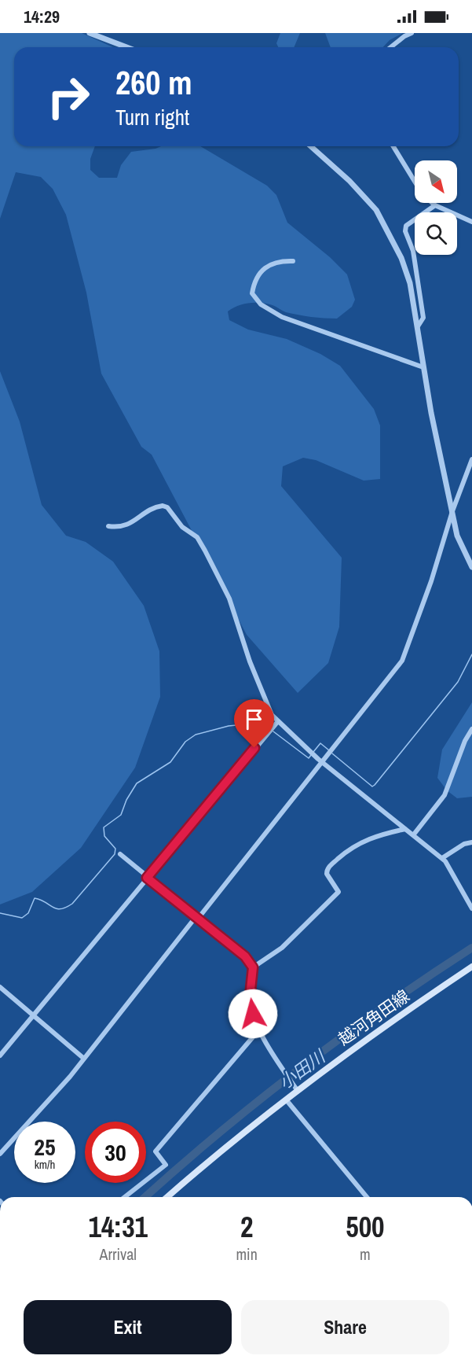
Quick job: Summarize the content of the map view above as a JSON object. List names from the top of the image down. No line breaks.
{"streets":{"main road":["越河角田線"]},"water":["小田川"],"north":"bottom right","page":{"status":"14:29","turn":["260 m","Turn right"],"speed":"25 km/h","limit":"30","eta":["14:31","Arrival","2","min","500","m"],"buttons":["Exit","Share"]}}
